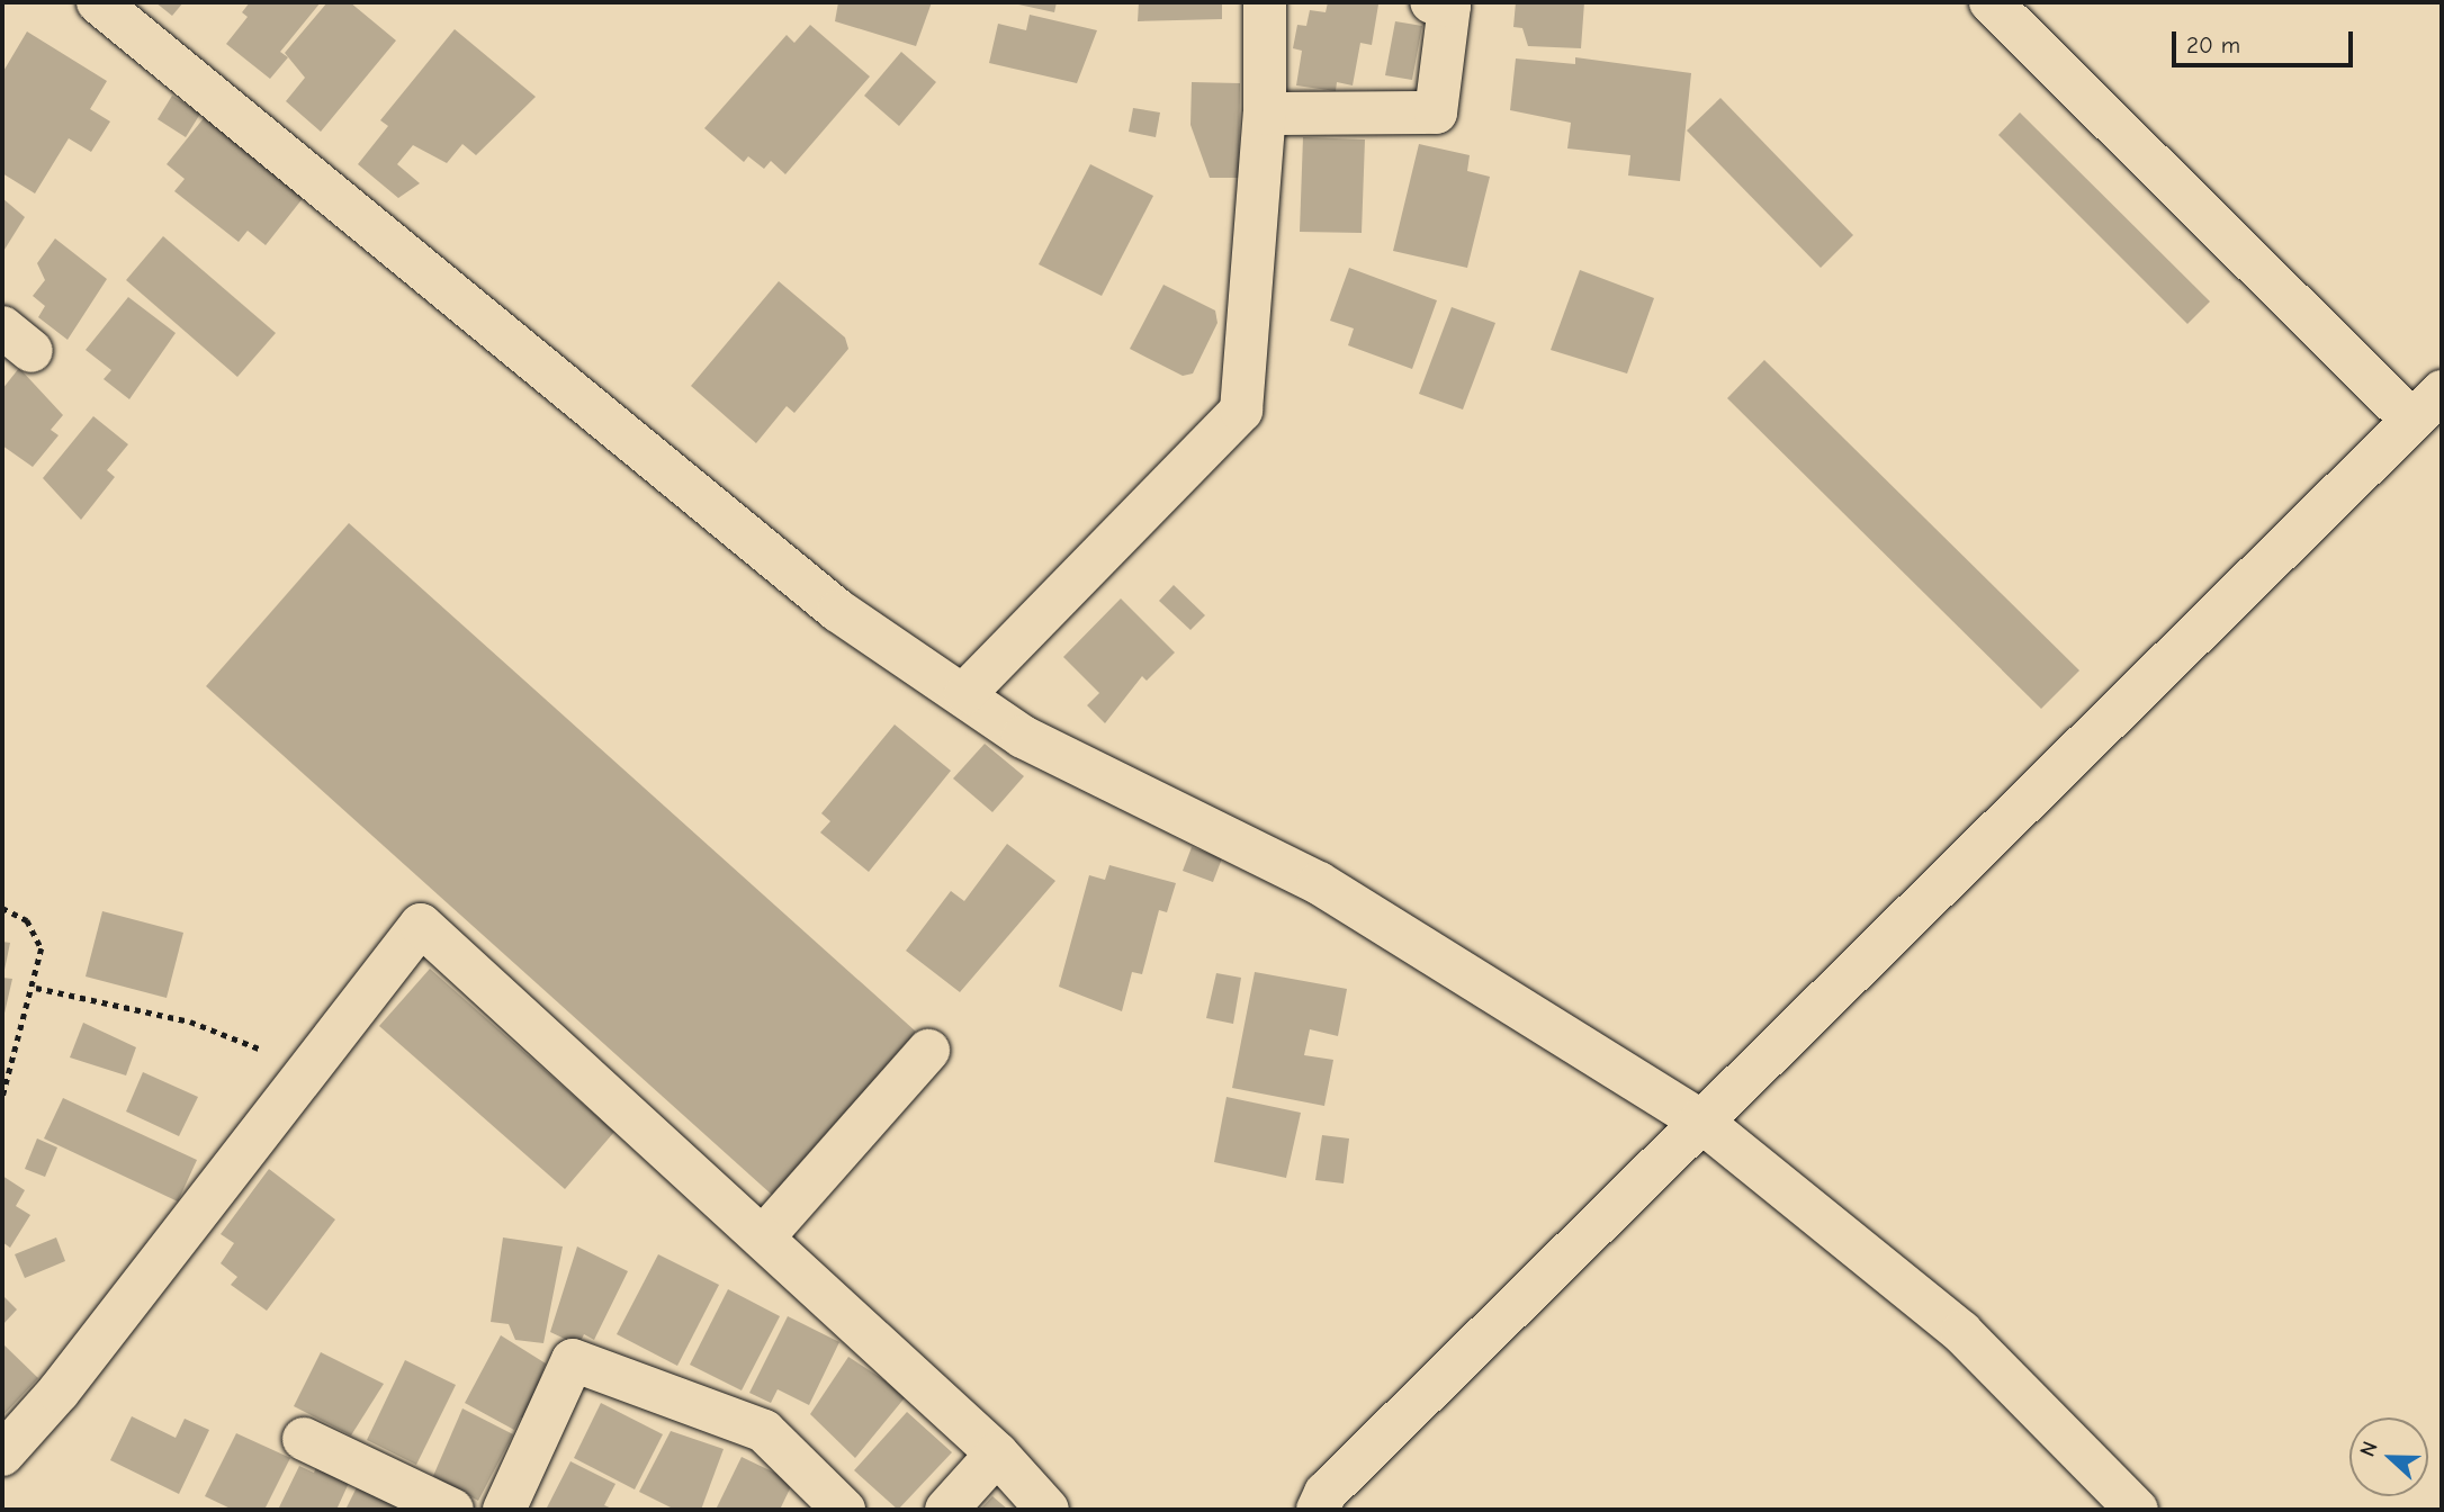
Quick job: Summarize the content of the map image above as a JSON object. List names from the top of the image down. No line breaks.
{"scale_bar":"20 m","north":"left"}
